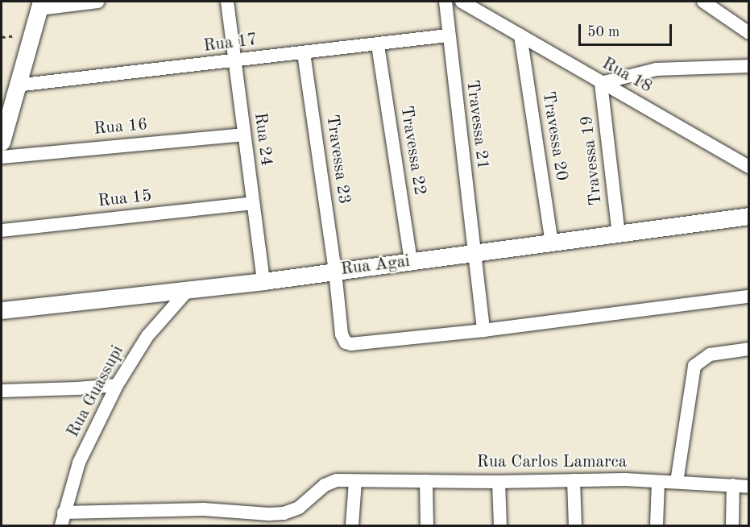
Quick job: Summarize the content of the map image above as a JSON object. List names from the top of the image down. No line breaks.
{"streets":{"street":["Rua 17","Rua 18","Travessa 21","Rua 16","Travessa 20","Rua 24","Travessa 22","Travessa 23","Travessa 19","Rua 15","Rua Agai","Rua Guassupi","Rua Carlos Lamarca"]},"crossings":[["Rua 17","Travessa 21"],["Rua 17","Rua 24"],["Rua 17","Travessa 22"],["Rua 17","Travessa 23"],["Rua 18","Travessa 20"],["Rua 18","Travessa 19"],["Travessa 21","Travessa 23"],["Travessa 21","Rua Agai"],["Rua 16","Rua 24"],["Travessa 20","Rua Agai"],["Rua 24","Rua 15"],["Rua 24","Rua Agai"],["Travessa 22","Rua Agai"],["Travessa 23","Rua Agai"],["Travessa 19","Rua Agai"],["Rua Agai","Rua Guassupi"],["Rua Guassupi","Rua Carlos Lamarca"]],"scale_bar":"50 m"}
